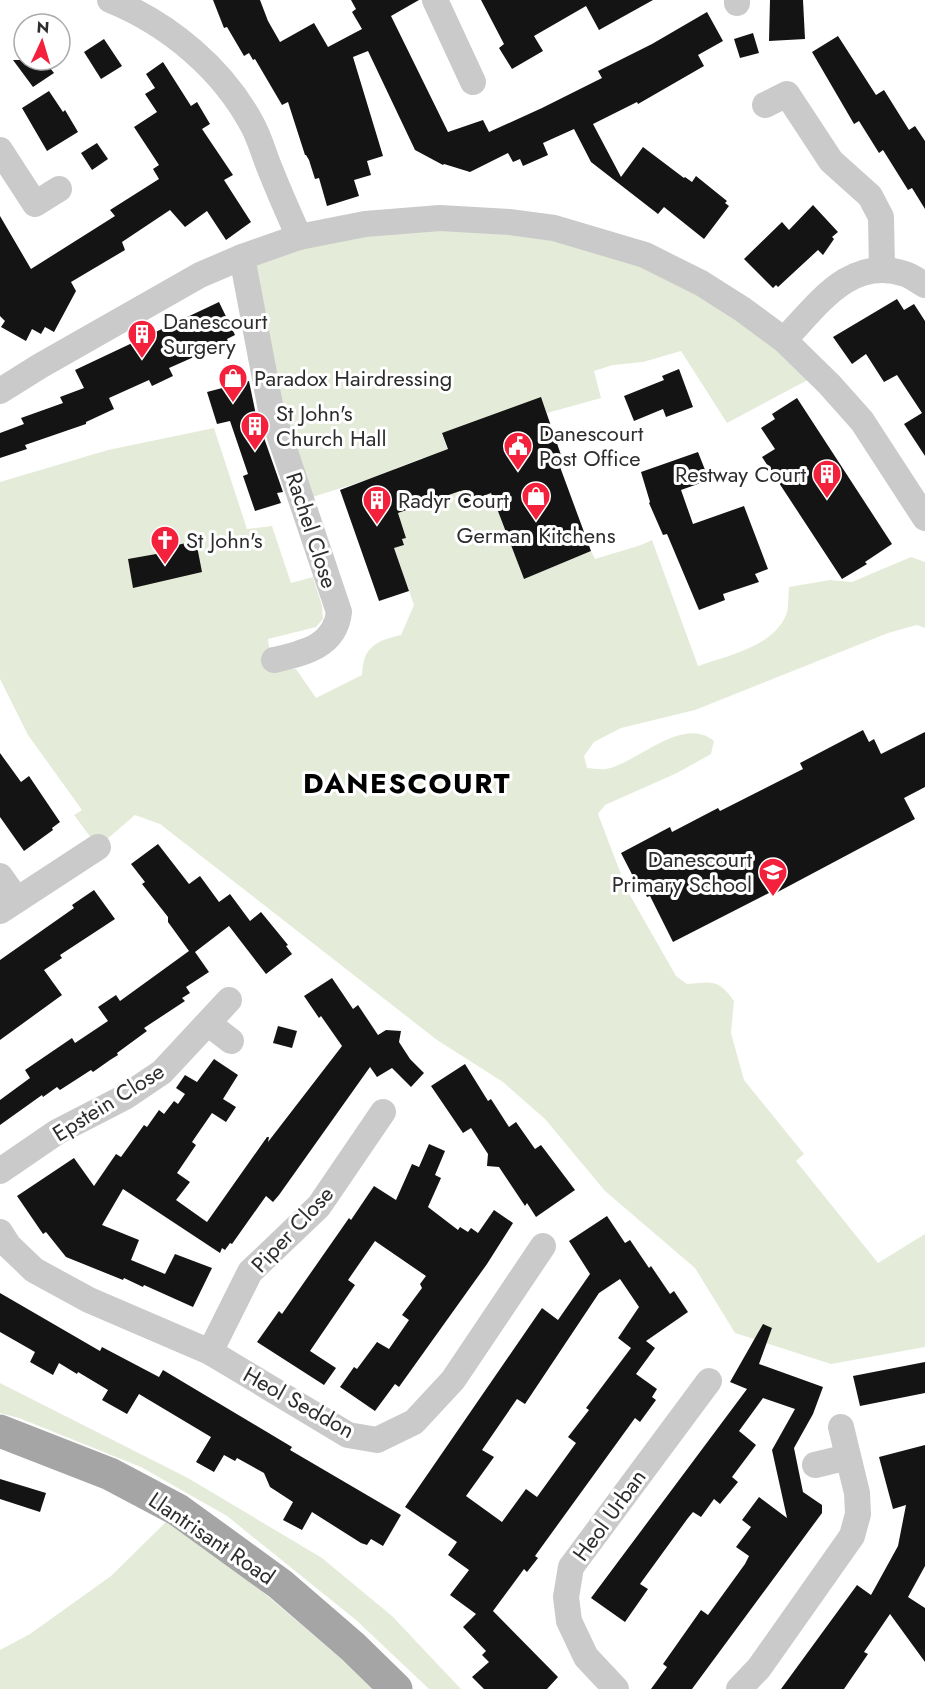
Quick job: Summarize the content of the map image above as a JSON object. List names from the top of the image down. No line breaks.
{"streets":{"main road":["Llantrisant Road"],"street":["Rachel Close","Epstein Close","Piper Close","Heol Seddon","Heol Urban"]},"crossings":[["Piper Close","Heol Seddon"]],"districts":["DANESCOURT"],"places":{"building":["Danescourt Surgery","St John's Church Hall","Restway Court","Radyr Court"],"shop":["Paradox Hairdressing","German Kitchens"],"public building":["Danescourt Post Office"],"church":["St John's"],"school or university":["Danescourt Primary School"]},"north":"top"}
